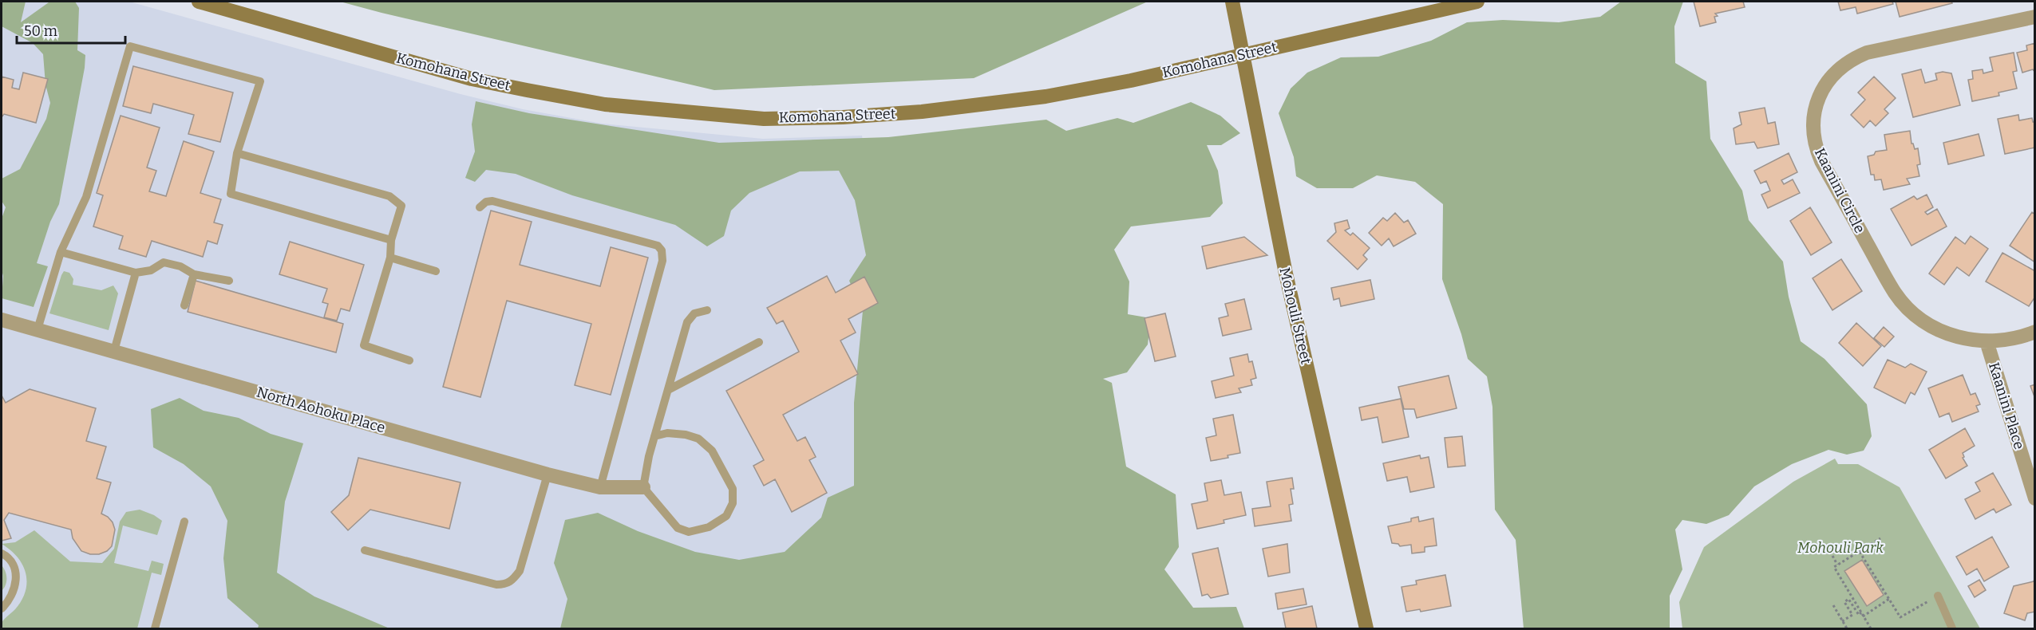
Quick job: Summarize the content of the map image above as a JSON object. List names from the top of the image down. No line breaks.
{"streets":{"main road":["Komohana Street","Mohouli Street"],"street":["Kaanini Circle","Kaanini Place","North Aohoku Place"]},"crossings":[["Komohana Street","Mohouli Street"],["Kaanini Circle","Kaanini Place"]],"parks":["Mohouli Park"],"scale_bar":"50 m"}
